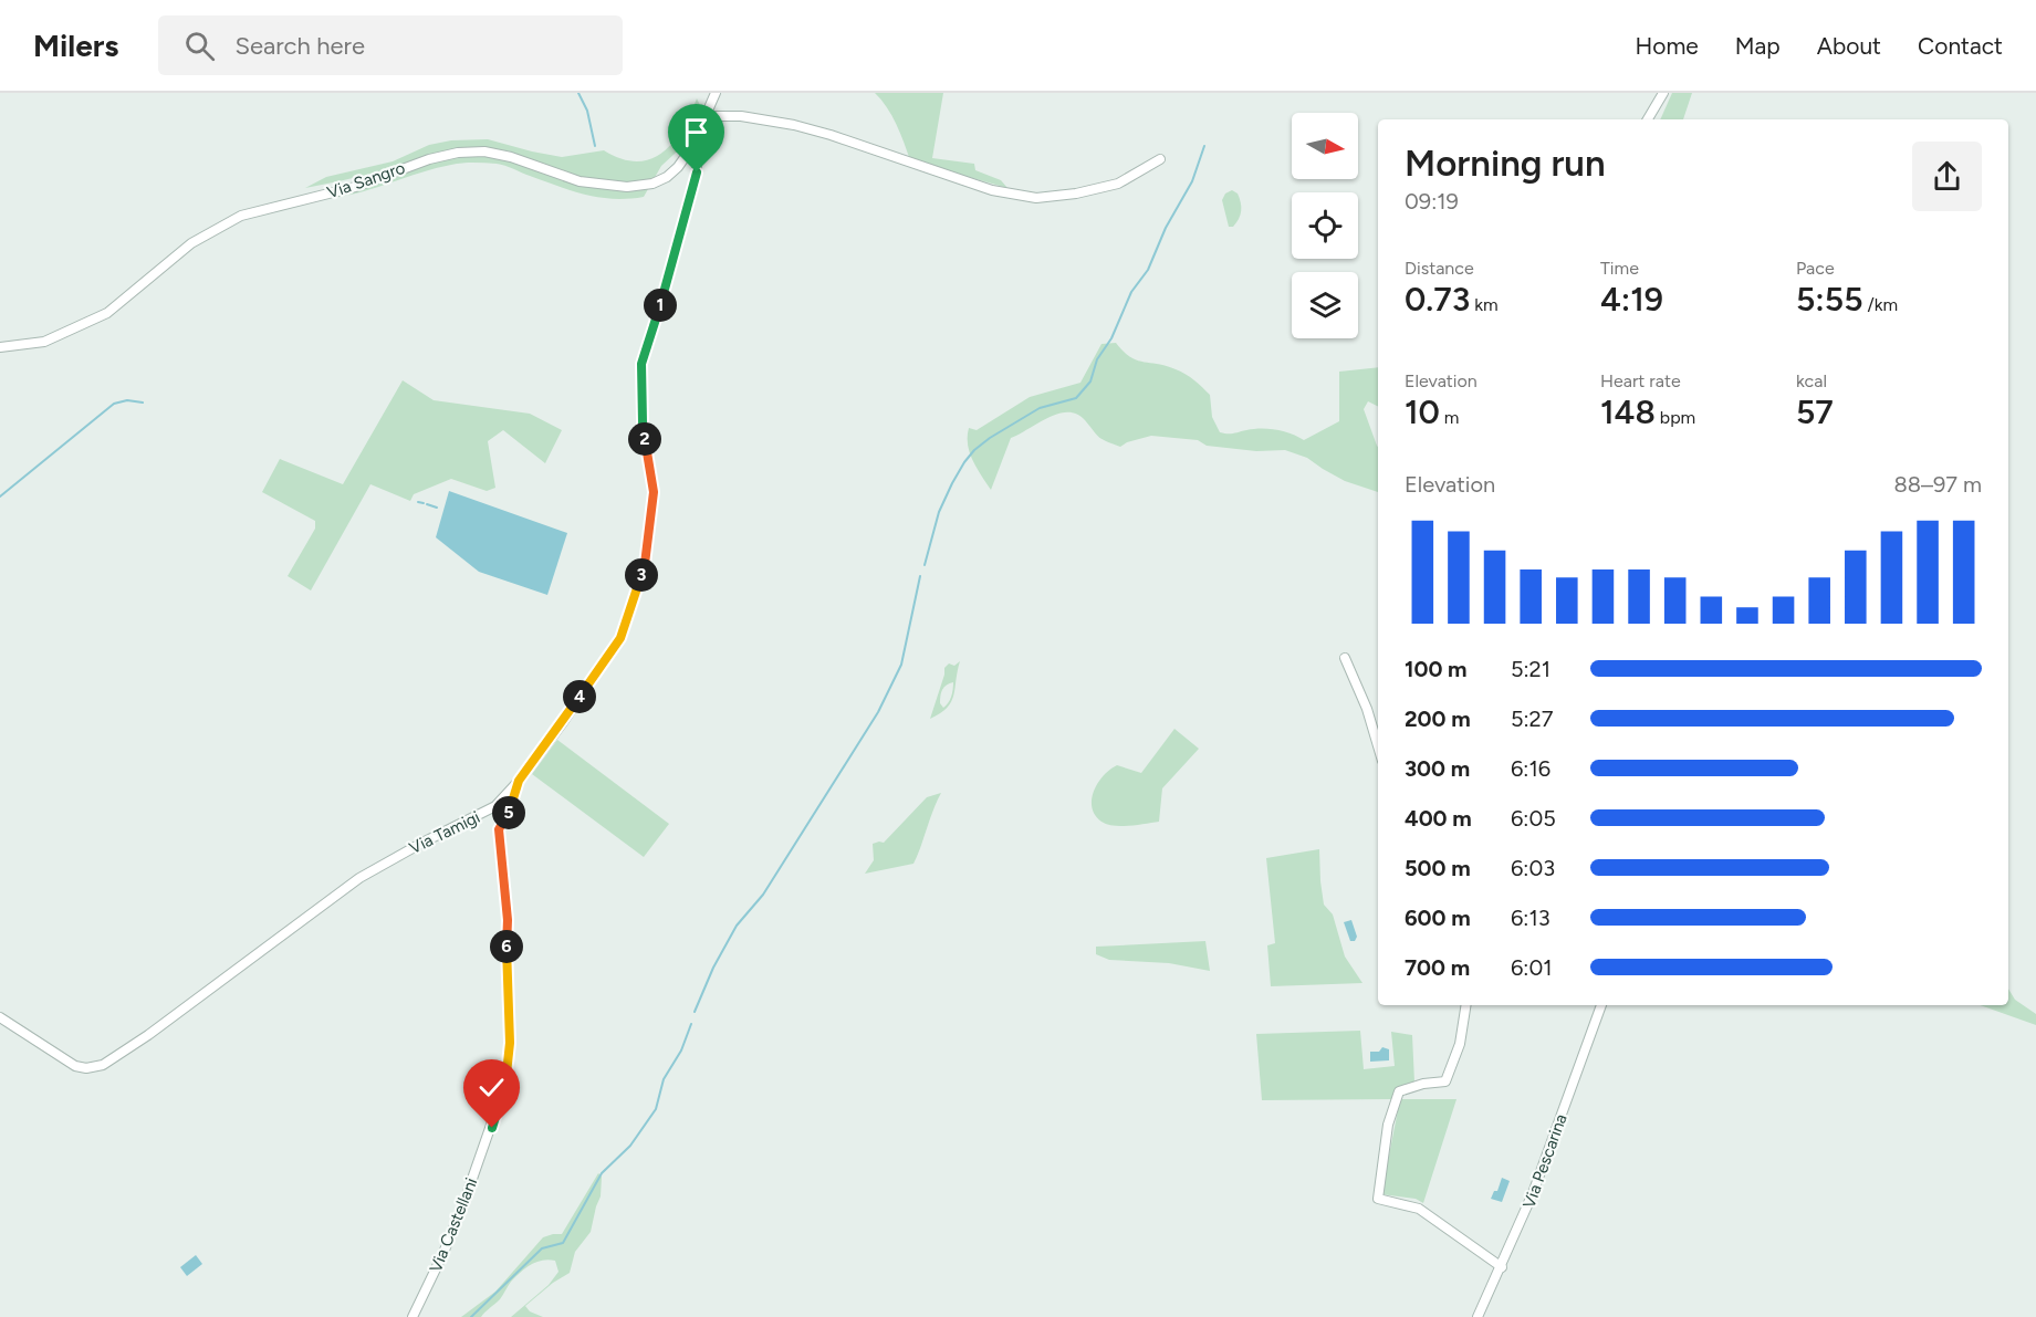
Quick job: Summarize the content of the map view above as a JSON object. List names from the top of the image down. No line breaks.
{"streets":{"street":["Via Sangro","Via Tamigi","Via Pescarina","Via Castellani"]},"crossings":[["Via Sangro","Via Tamigi"],["Via Tamigi","Via Castellani"]],"north":"right","page":{"header":"Milers","search":"Search here","nav":["Home","Map","About","Contact"],"heading":["Morning run","09:19"],"stats":[["Distance","0.73 km"],["Time","4:19"],["Pace","5:55 /km"],["Elevation","10 m"],["Heart rate","148 bpm"],["kcal","57"]],"pins":["1","2","3","4","5","6"],"chart":["Elevation","88–97 m"],"list":[{"name":"100 m","note":"5:21"},{"name":"200 m","note":"5:27"},{"name":"300 m","note":"6:16"},{"name":"400 m","note":"6:05"},{"name":"500 m","note":"6:03"},{"name":"600 m","note":"6:13"},{"name":"700 m","note":"6:01"}]}}
